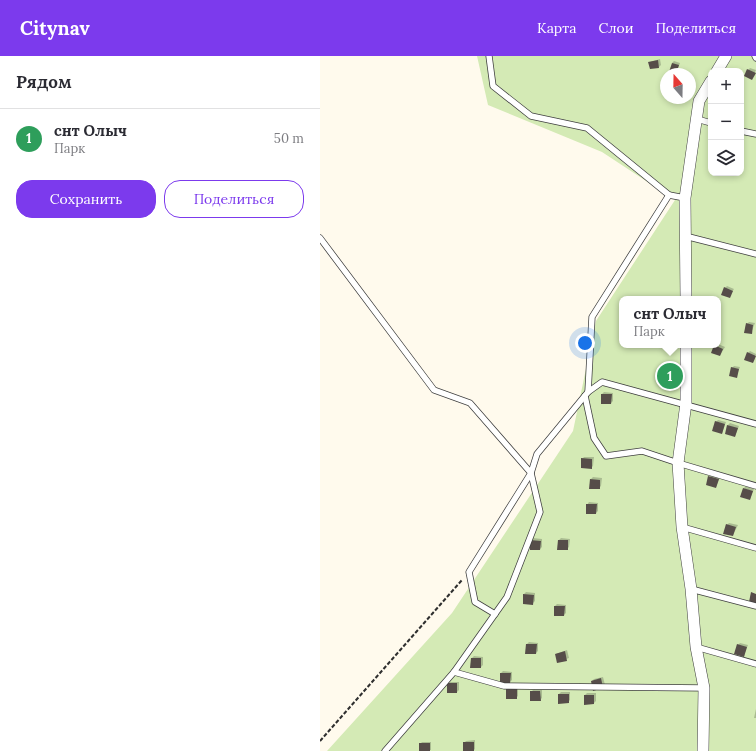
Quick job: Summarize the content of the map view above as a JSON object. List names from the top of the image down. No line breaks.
{"north":"top","page":{"header":"Citynav","nav":["Карта","Слои","Поделиться"],"heading":"Рядом","map_buttons":["+","−"],"list":[{"mark":"1","name":"снт Олыч","note":"Парк","value":"50 m"}],"buttons":["Сохранить","Поделиться"],"popup":["снт Олыч","Парк"],"pins":"1"}}
